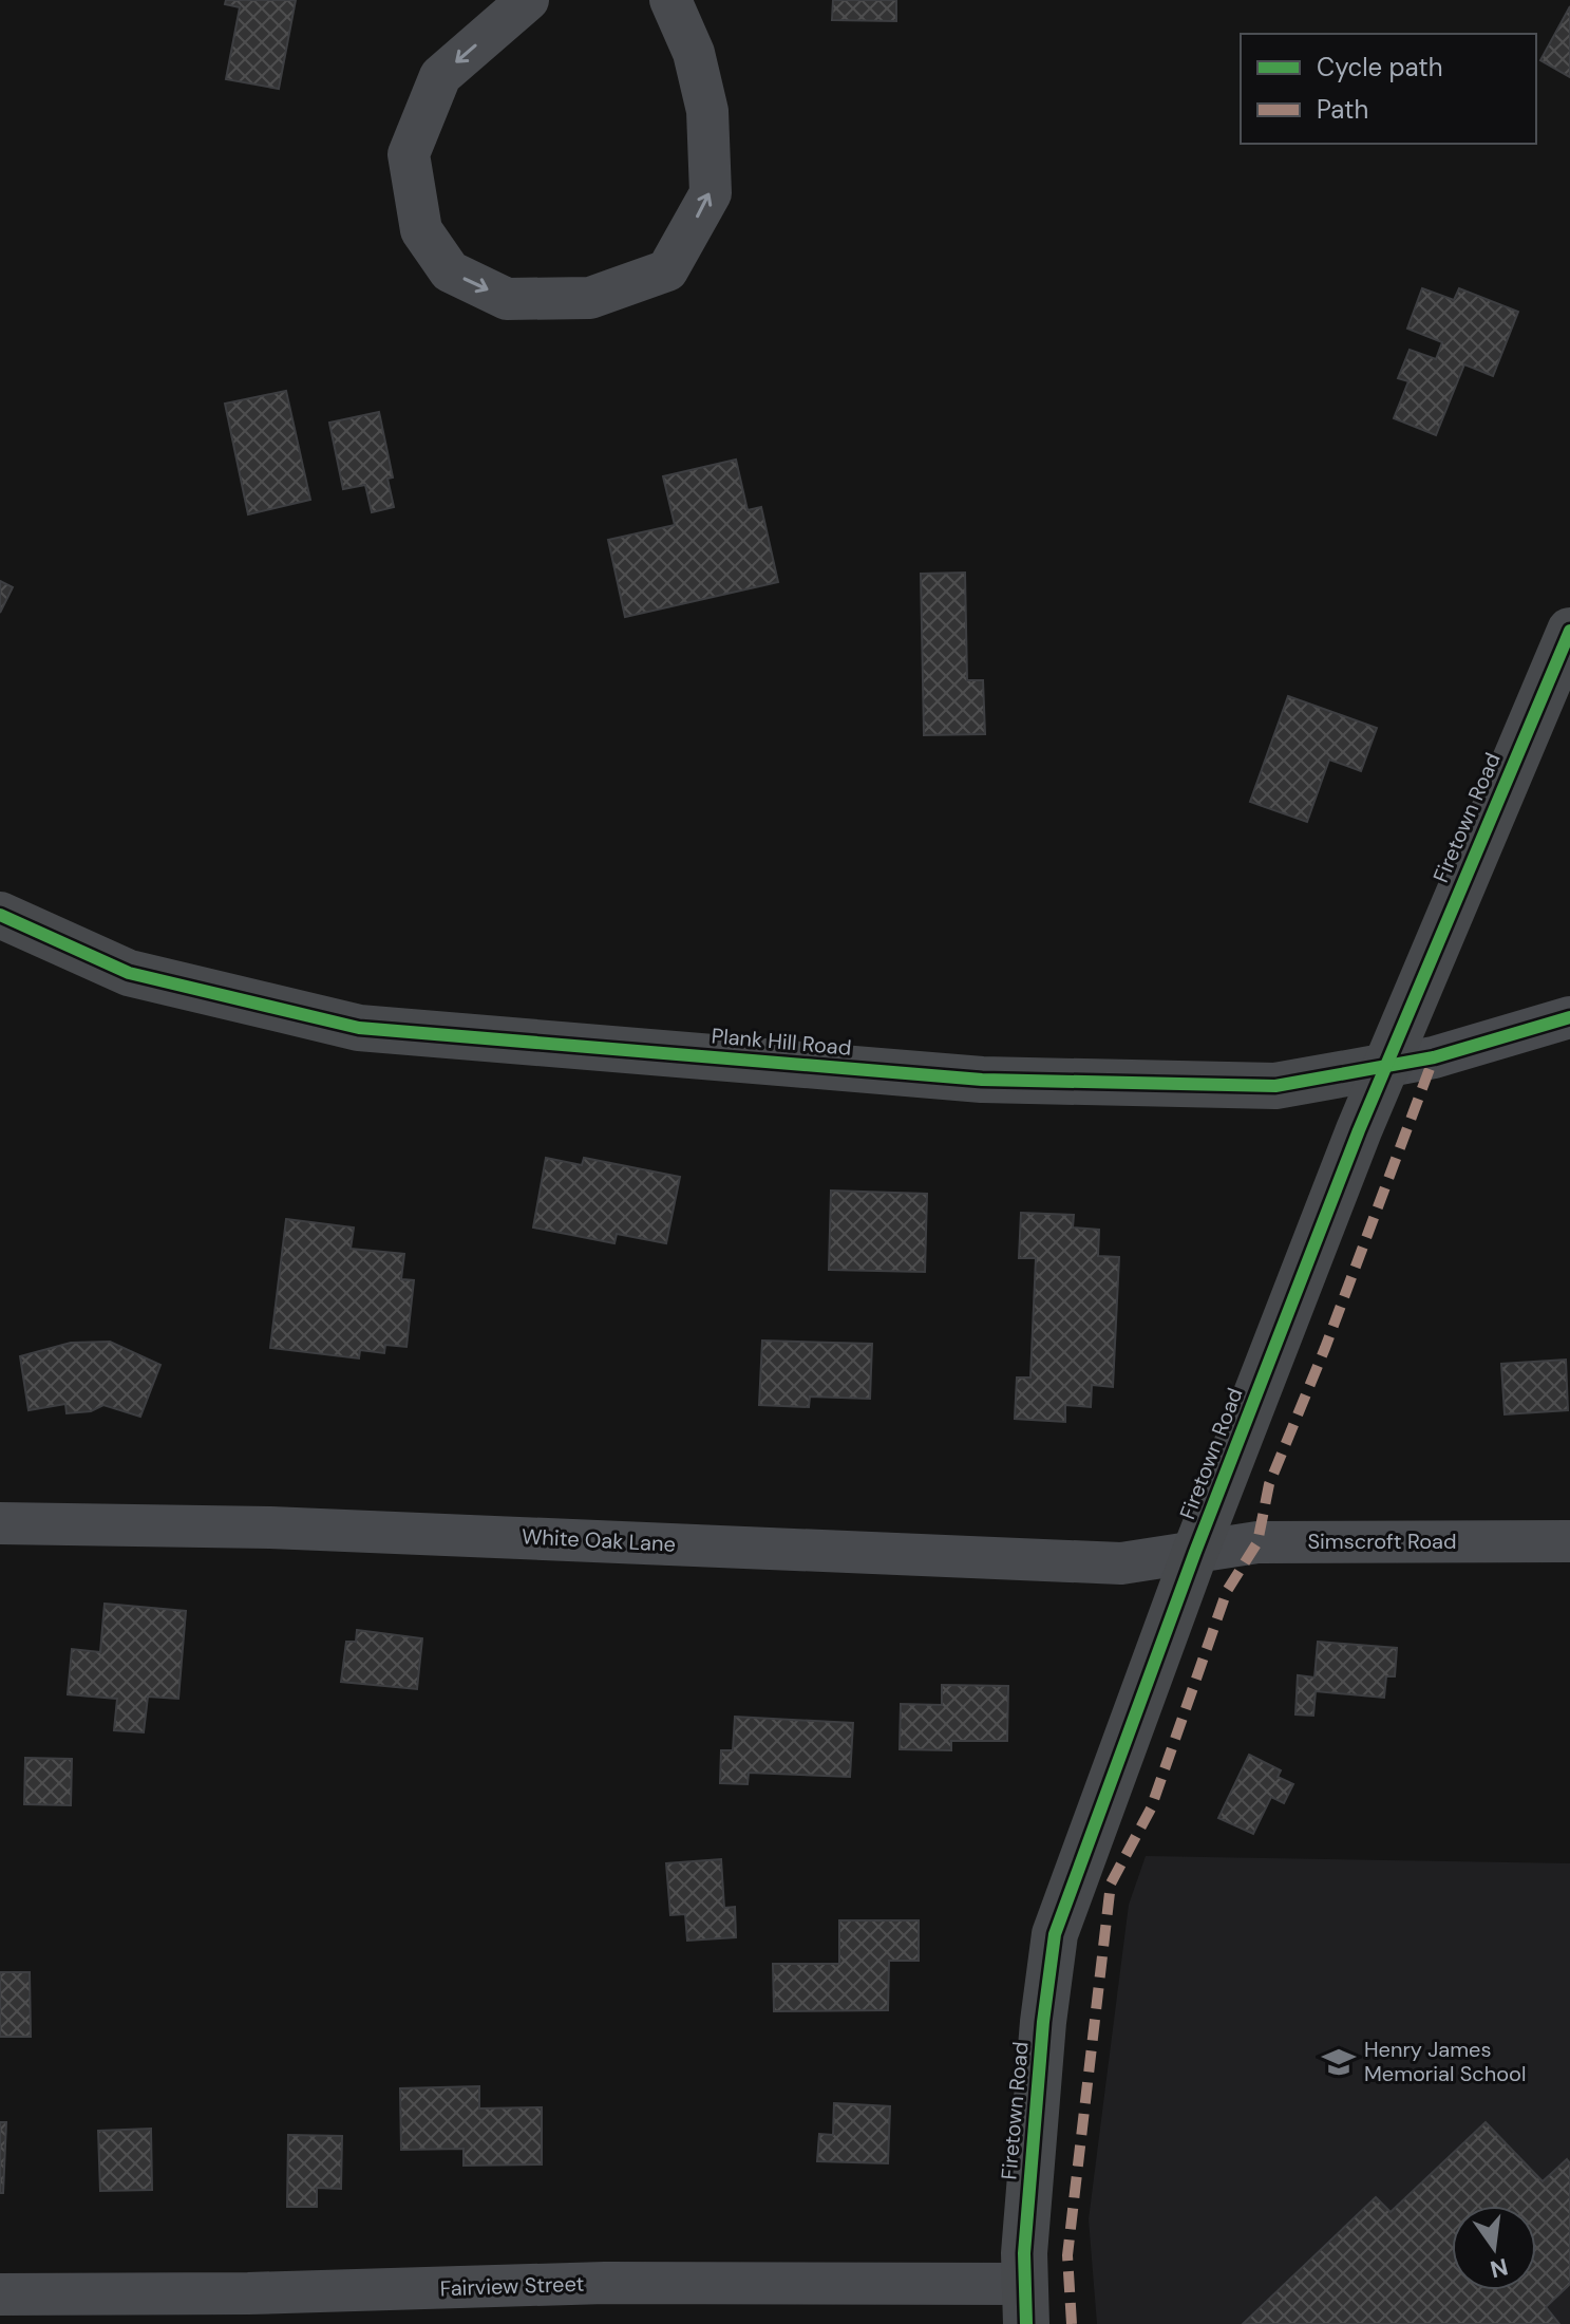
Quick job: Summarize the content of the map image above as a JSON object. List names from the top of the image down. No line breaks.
{"streets":{"street":["Firetown Road","Plank Hill Road","White Oak Lane","Simscroft Road","Fairview Street"]},"crossings":[["Firetown Road","Plank Hill Road"],["Firetown Road","White Oak Lane"],["Firetown Road","Simscroft Road"],["Firetown Road","Fairview Street"],["White Oak Lane","Simscroft Road"]],"places":{"school or university":["Henry James Memorial School"]},"legend":["Cycle path","Path"],"north":"bottom"}
